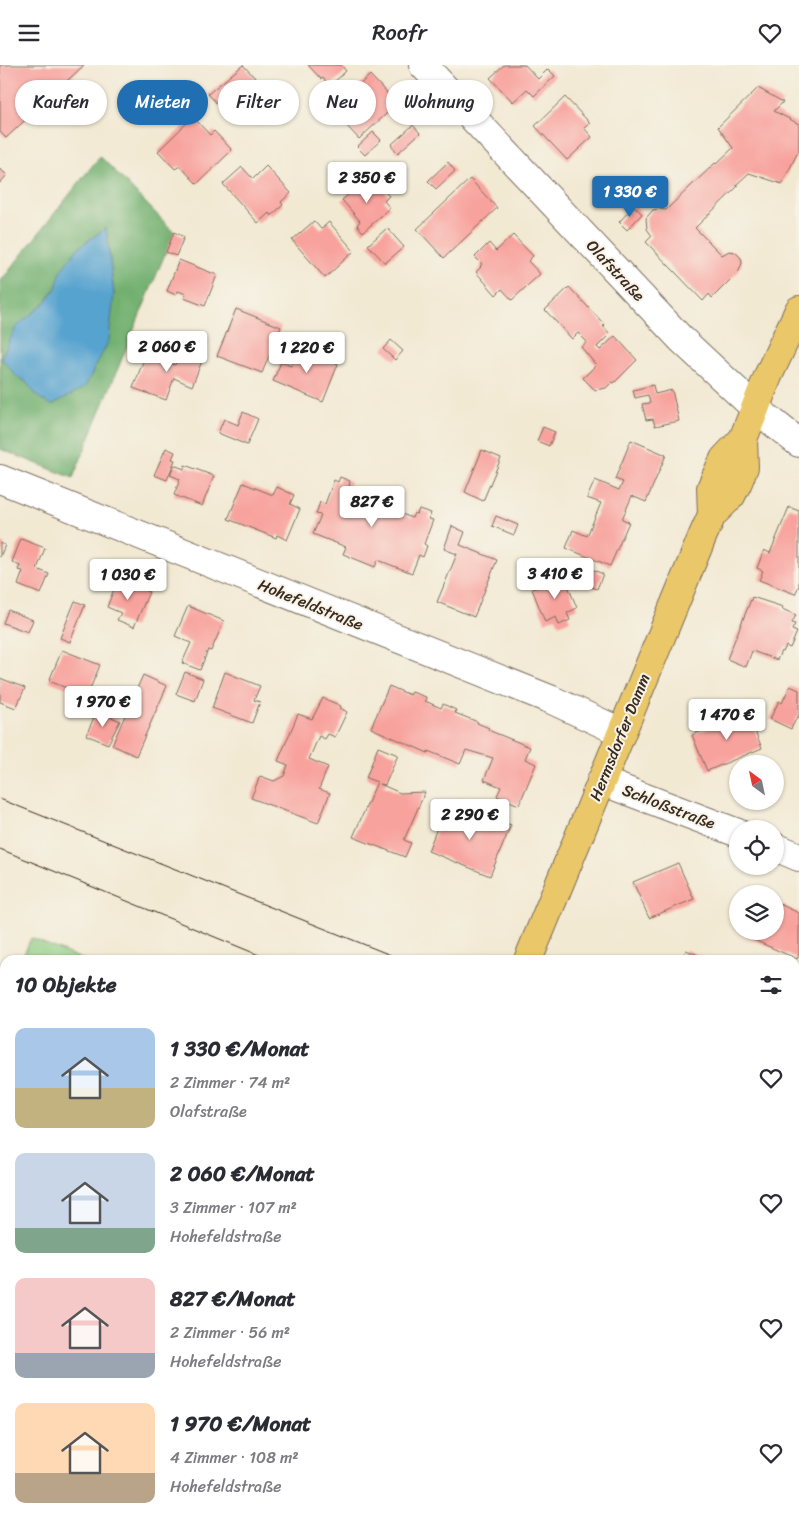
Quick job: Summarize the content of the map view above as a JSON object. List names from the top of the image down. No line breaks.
{"streets":{"main road":["Hermsdorfer Damm"],"street":["Olafstraße","Hohefeldstraße","Schloßstraße"]},"crossings":[["Olafstraße","Hermsdorfer Damm"],["Hohefeldstraße","Hermsdorfer Damm"],["Hermsdorfer Damm","Schloßstraße"]],"north":"top left","page":{"header":"Roofr","chip":["Kaufen","Mieten","Filter","Neu","Wohnung"],"price":["2 350 €","1 330 €","2 060 €","1 220 €","827 €","3 410 €","1 030 €","1 970 €","1 470 €","2 290 €"],"heading":"10 Objekte","list":[{"name":"1 330 €/Monat","note":"2 Zimmer · 74 m² · Olafstraße"},{"name":"2 060 €/Monat","note":"3 Zimmer · 107 m² · Hohefeldstraße"},{"name":"827 €/Monat","note":"2 Zimmer · 56 m² · Hohefeldstraße"},{"name":"1 970 €/Monat","note":"4 Zimmer · 108 m² · Hohefeldstraße"}]}}
